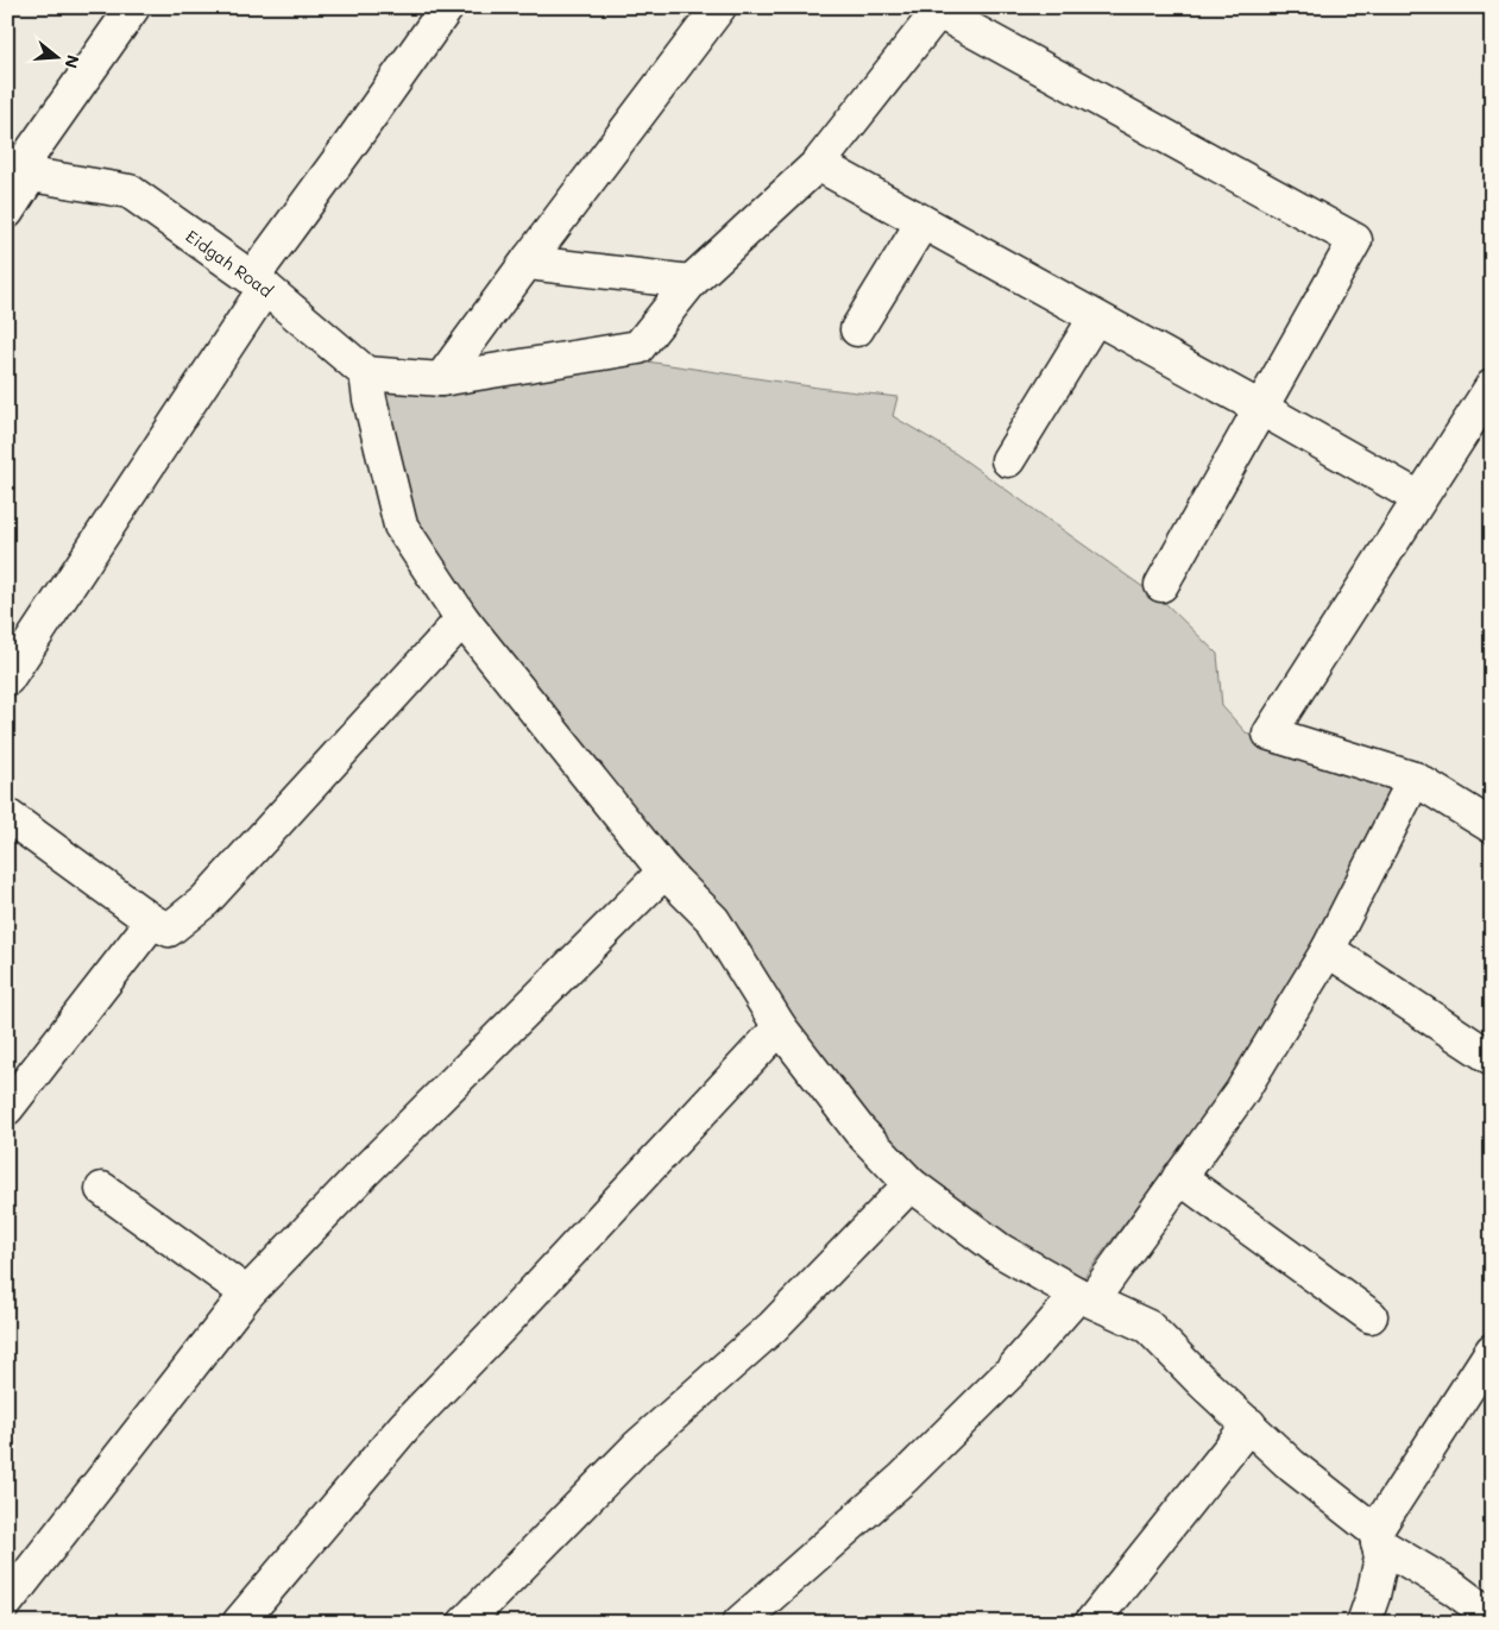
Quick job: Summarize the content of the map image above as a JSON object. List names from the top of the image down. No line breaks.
{"streets":{"street":["Eidgah Road"]},"north":"right"}
